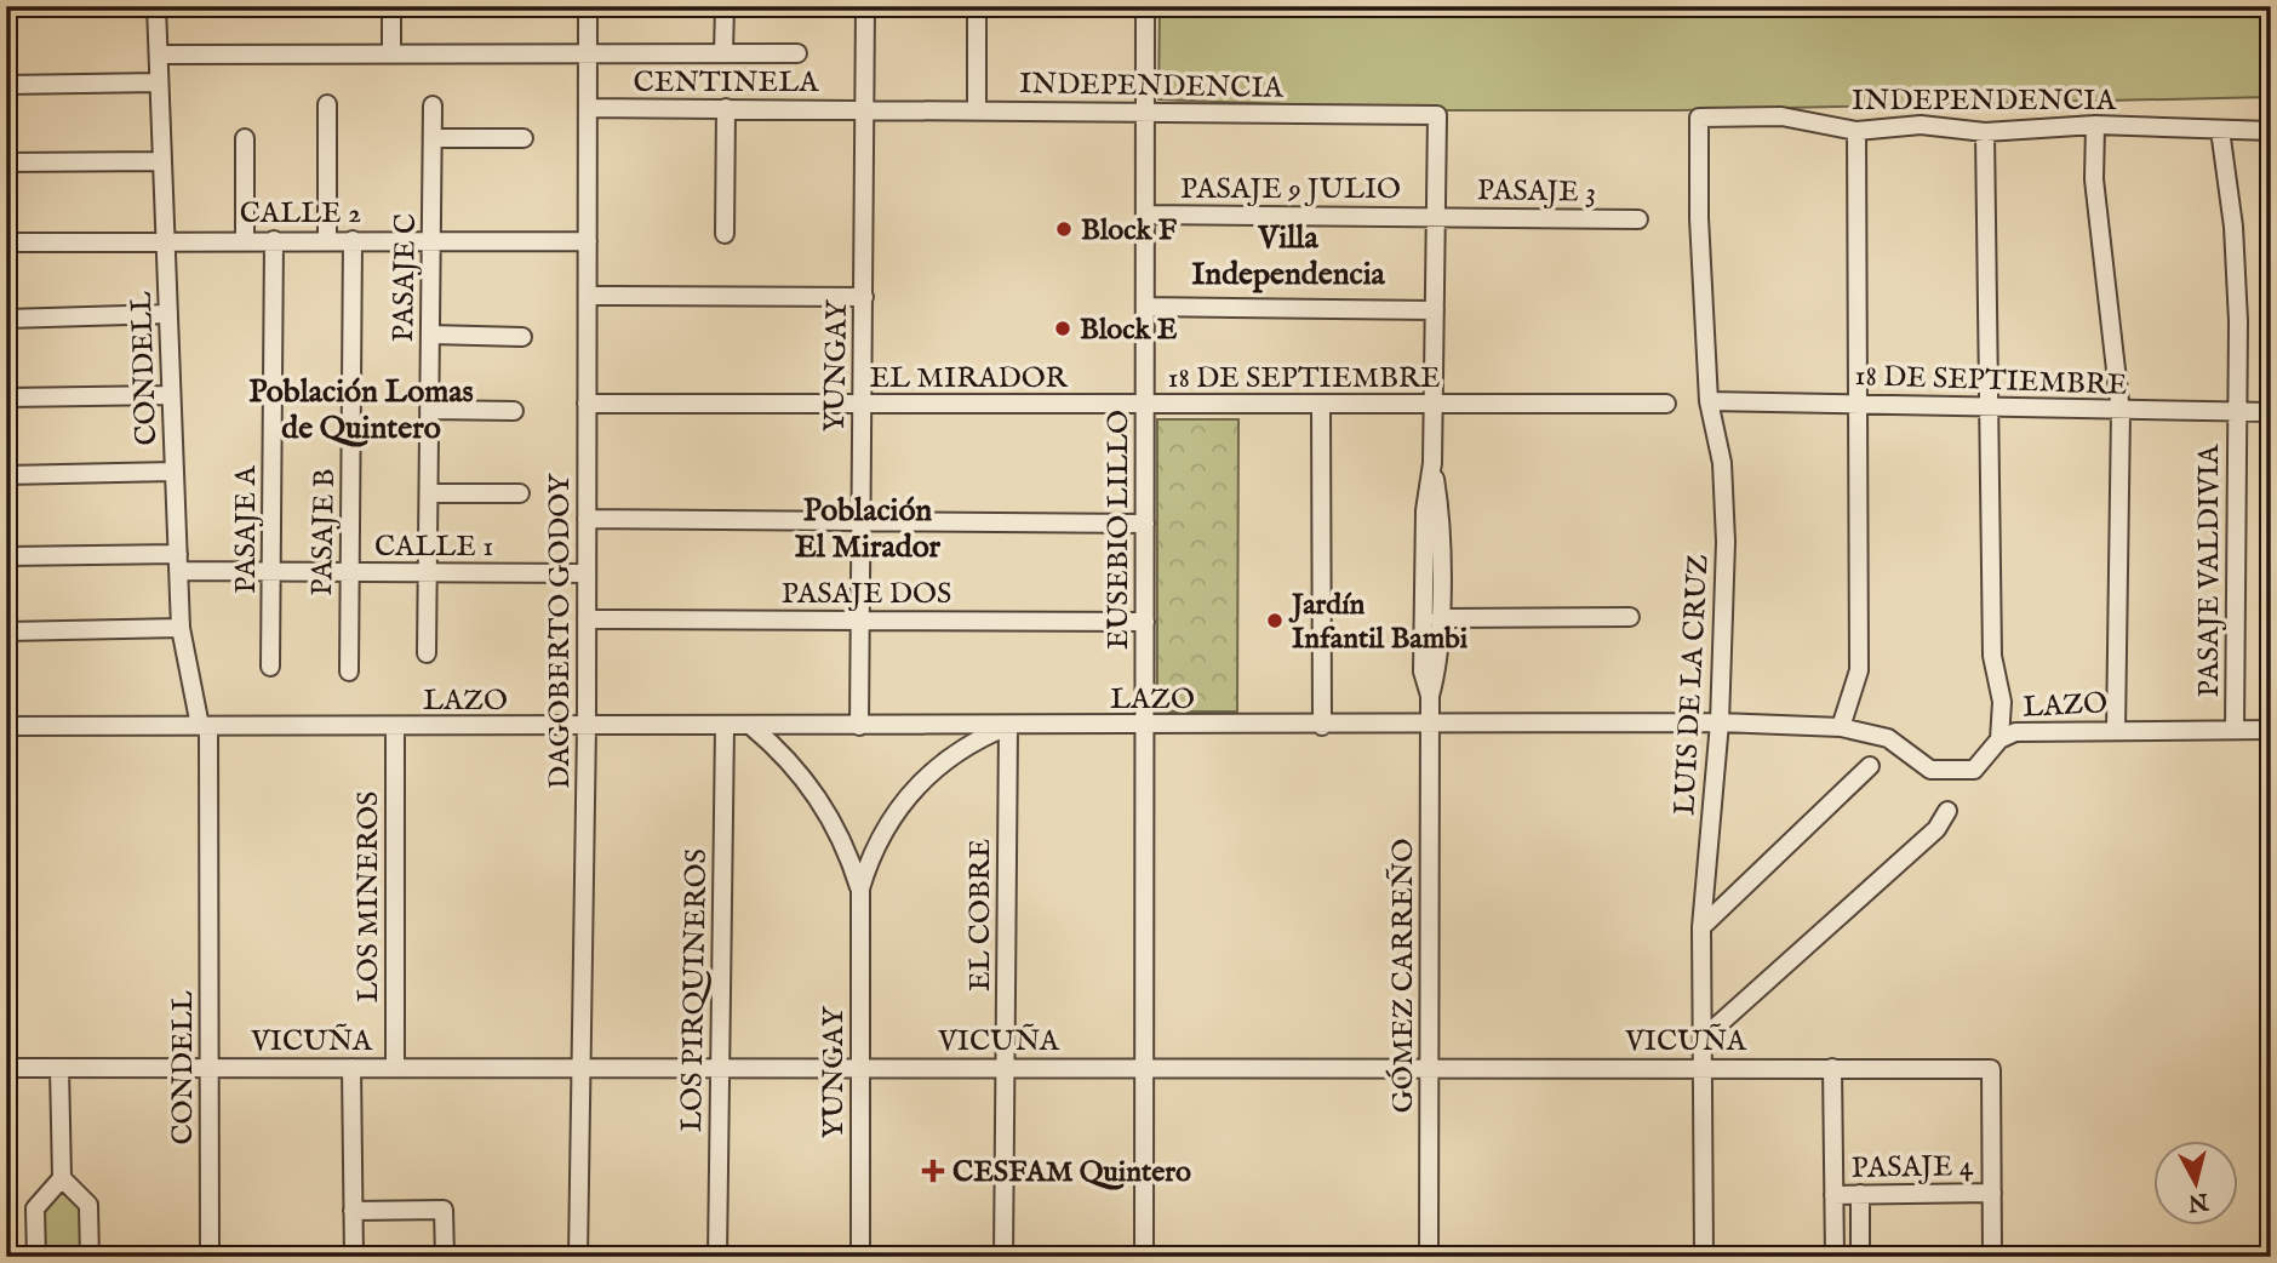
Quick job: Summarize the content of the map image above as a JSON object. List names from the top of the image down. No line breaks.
{"streets":{"street":["CENTINELA","INDEPENDENCIA","PASAJE 9 JULIO","PASAJE 3","CALLE 2","PASAJE C","YUNGAY","CONDELL","EL MIRADOR","18 DE SEPTIEMBRE","PASAJE A","EUSEBIO LILLO","PASAJE B","CALLE 1","PASAJE VALDIVIA","PASAJE DOS","DAGOBERTO GODOY","LUIS DE LA CRUZ","LAZO","LOS MINEROS","EL COBRE","GÓMEZ CARREÑO","LOS PIRQUINEROS","VICUÑA","PASAJE 4"]},"crossings":[["CENTINELA","INDEPENDENCIA"],["CENTINELA","YUNGAY"],["CENTINELA","DAGOBERTO GODOY"],["INDEPENDENCIA","YUNGAY"],["INDEPENDENCIA","EUSEBIO LILLO"],["INDEPENDENCIA","PASAJE VALDIVIA"],["INDEPENDENCIA","LUIS DE LA CRUZ"],["INDEPENDENCIA","GÓMEZ CARREÑO"],["PASAJE 9 JULIO","PASAJE 3"],["PASAJE 9 JULIO","EUSEBIO LILLO"],["PASAJE 9 JULIO","GÓMEZ CARREÑO"],["PASAJE 3","GÓMEZ CARREÑO"],["CALLE 2","PASAJE C"],["CALLE 2","CONDELL"],["CALLE 2","PASAJE A"],["CALLE 2","PASAJE B"],["CALLE 2","DAGOBERTO GODOY"],["PASAJE C","CALLE 1"],["YUNGAY","EL MIRADOR"],["YUNGAY","PASAJE DOS"],["YUNGAY","LAZO"],["YUNGAY","EL COBRE"],["YUNGAY","VICUÑA"],["CONDELL","CALLE 1"],["CONDELL","LAZO"],["CONDELL","VICUÑA"],["EL MIRADOR","18 DE SEPTIEMBRE"],["EL MIRADOR","EUSEBIO LILLO"],["EL MIRADOR","DAGOBERTO GODOY"],["18 DE SEPTIEMBRE","EUSEBIO LILLO"],["18 DE SEPTIEMBRE","PASAJE VALDIVIA"],["18 DE SEPTIEMBRE","LUIS DE LA CRUZ"],["18 DE SEPTIEMBRE","GÓMEZ CARREÑO"],["PASAJE A","CALLE 1"],["EUSEBIO LILLO","PASAJE DOS"],["EUSEBIO LILLO","LAZO"],["EUSEBIO LILLO","VICUÑA"],["PASAJE B","CALLE 1"],["CALLE 1","DAGOBERTO GODOY"],["PASAJE VALDIVIA","LAZO"],["PASAJE DOS","DAGOBERTO GODOY"],["DAGOBERTO GODOY","LAZO"],["DAGOBERTO GODOY","VICUÑA"],["LUIS DE LA CRUZ","LAZO"],["LUIS DE LA CRUZ","VICUÑA"],["LAZO","LOS MINEROS"],["LAZO","EL COBRE"],["LAZO","GÓMEZ CARREÑO"],["LAZO","LOS PIRQUINEROS"],["LOS MINEROS","VICUÑA"],["EL COBRE","VICUÑA"],["GÓMEZ CARREÑO","VICUÑA"],["LOS PIRQUINEROS","VICUÑA"],["VICUÑA","PASAJE 4"]],"districts":["Villa Independencia","Población Lomas de Quintero","Población El Mirador"],"places":{"other":["Block F","Block E","Jardín Infantil Bambi"],"health":["CESFAM Quintero"]},"north":"bottom"}
